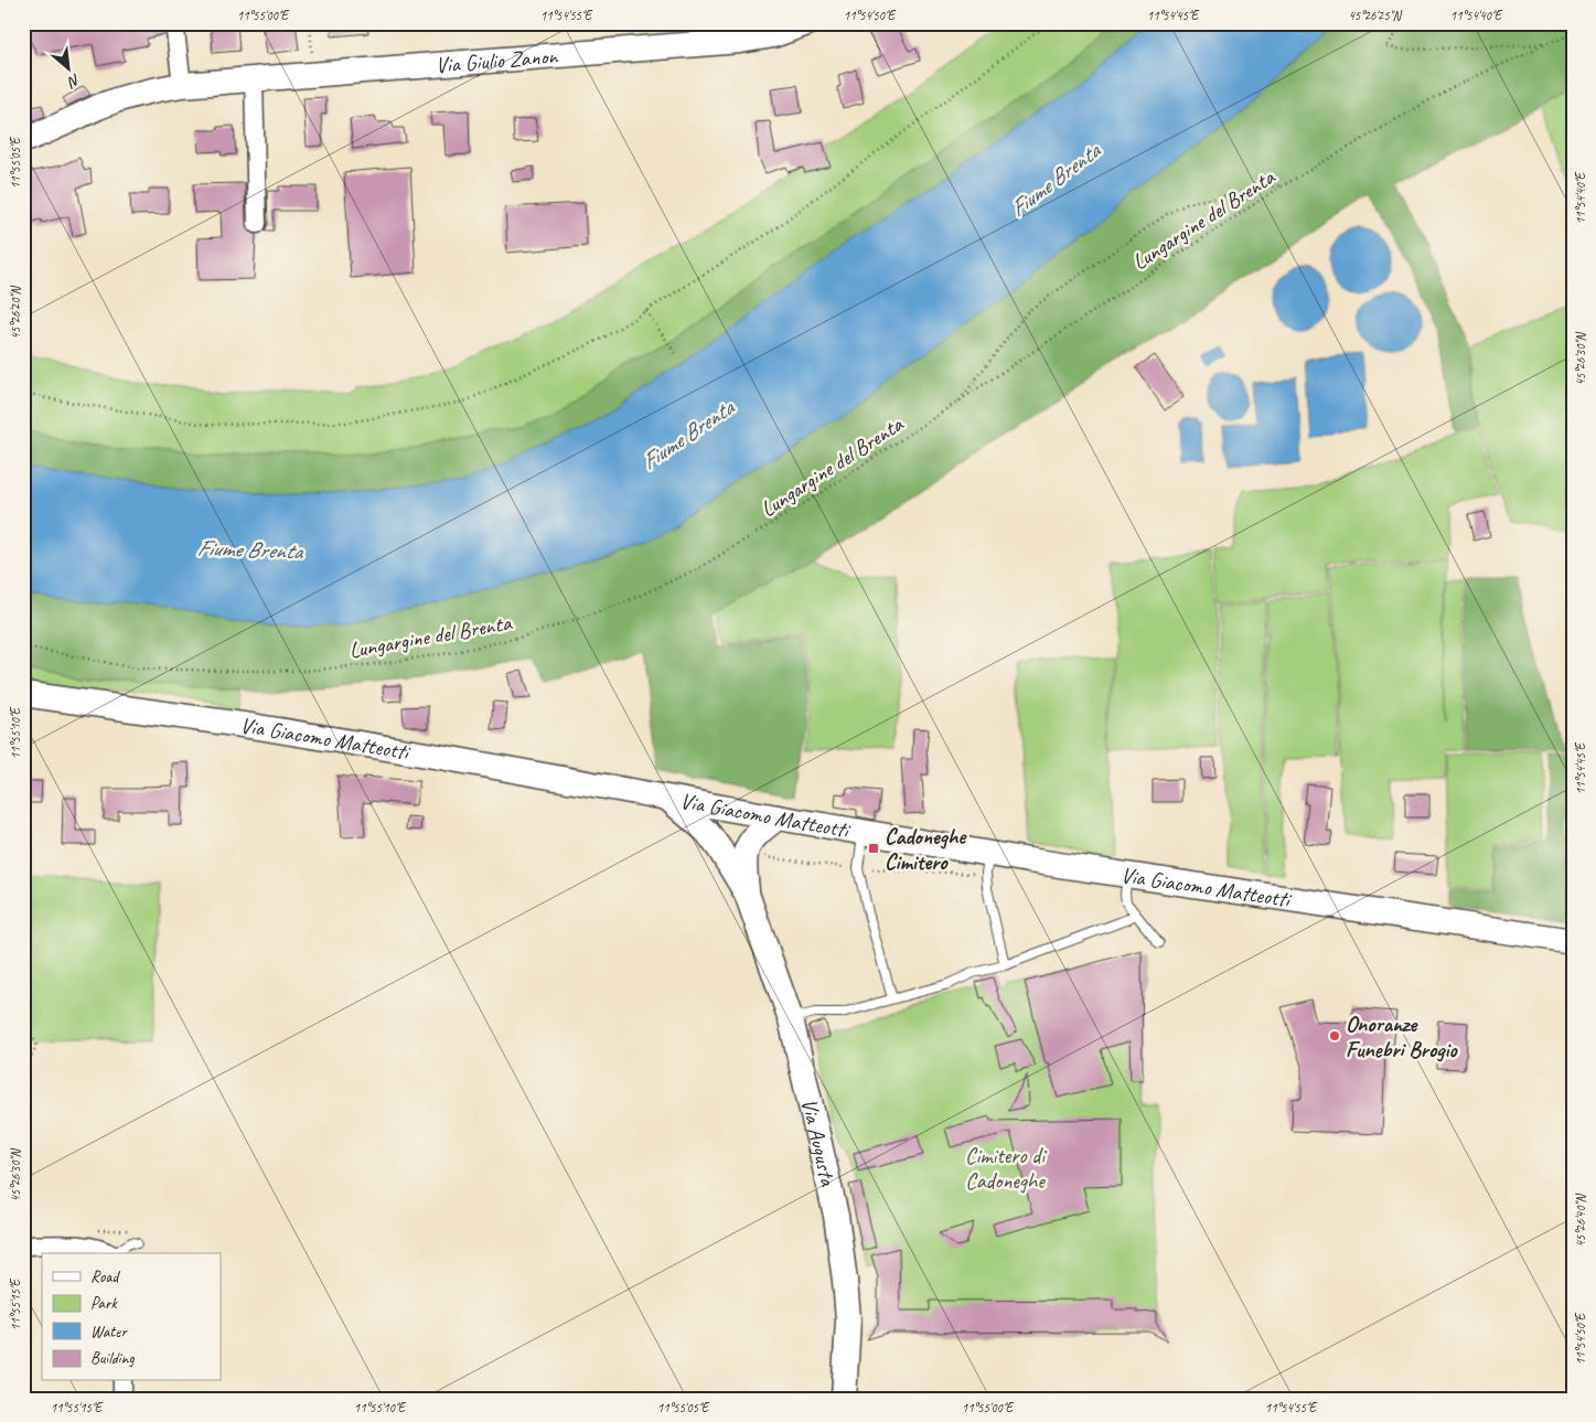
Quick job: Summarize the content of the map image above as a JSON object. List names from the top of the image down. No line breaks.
{"streets":{"street":["Via Giulio Zanon","Via Giacomo Matteotti","Via Augusta"],"path":["Lungargine del Brenta"]},"crossings":[["Via Giacomo Matteotti","Via Augusta"]],"water":["Fiume Brenta"],"parks":["Cimitero di Cadoneghe"],"places":{"transit":["Cadoneghe Cimitero"],"other":["Onoranze Funebri Brogio"]},"legend":["Road","Park","Water","Building"],"north":"bottom right","coordinates":["11°55'00\"E","11°54'55\"E","11°54'50\"E","11°54'45\"E","45°26'25\"N","11°54'40\"E","11°55'05\"E","45°26'20\"N","45°26'30\"N","11°55'10\"E","45°26'40\"N","11°55'15\"E"]}
